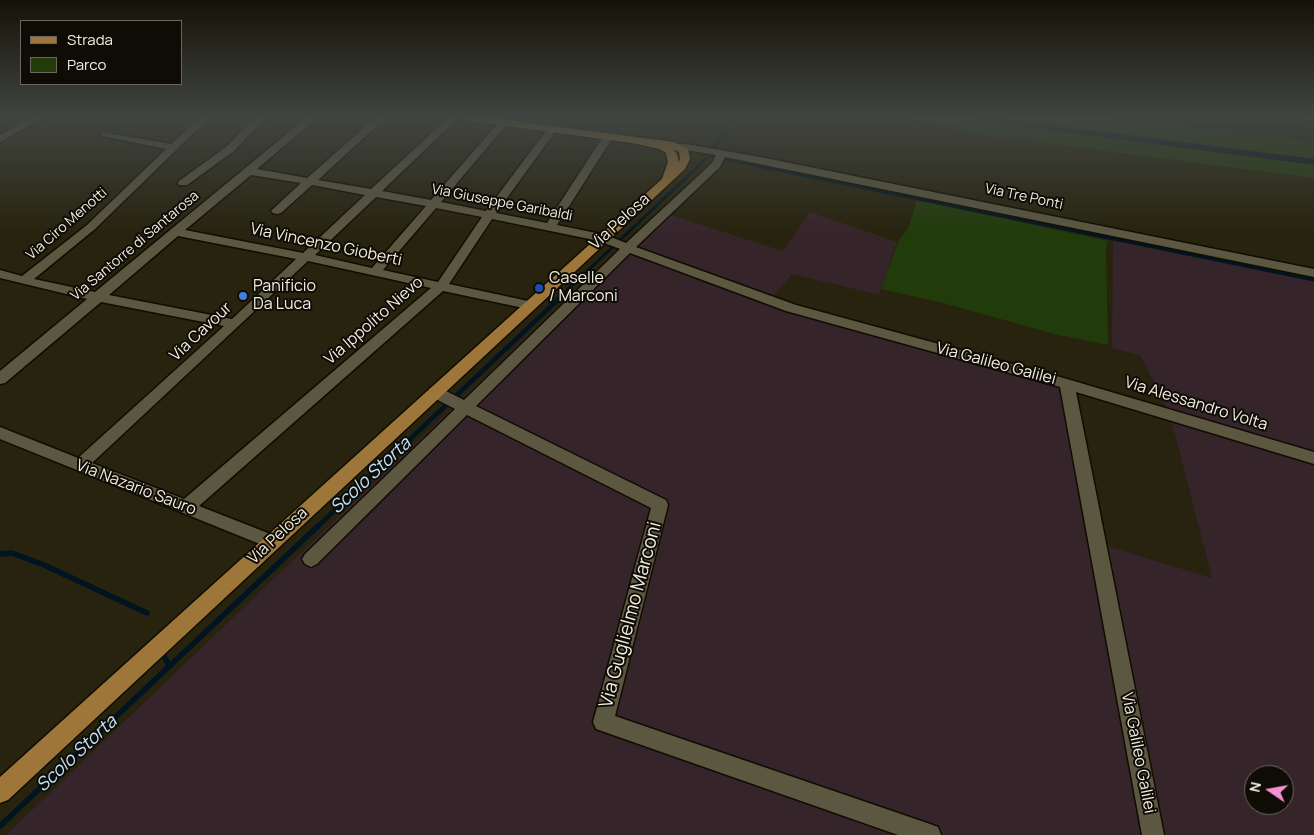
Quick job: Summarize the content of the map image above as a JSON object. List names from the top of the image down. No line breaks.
{"streets":{"main road":["Via Pelosa"],"street":["Via Tre Ponti","Via Giuseppe Garibaldi","Via Ciro Menotti","Via Vincenzo Gioberti","Via Santorre di Santarosa","Via Ippolito Nievo","Via Cavour","Via Galileo Galilei","Via Alessandro Volta","Via Nazario Sauro","Via Guglielmo Marconi"]},"crossings":[["Via Giuseppe Garibaldi","Via Pelosa"],["Via Giuseppe Garibaldi","Via Santorre di Santarosa"],["Via Giuseppe Garibaldi","Via Ippolito Nievo"],["Via Giuseppe Garibaldi","Via Cavour"],["Via Giuseppe Garibaldi","Via Galileo Galilei"],["Via Pelosa","Via Vincenzo Gioberti"],["Via Pelosa","Via Galileo Galilei"],["Via Pelosa","Via Nazario Sauro"],["Via Pelosa","Via Guglielmo Marconi"],["Via Vincenzo Gioberti","Via Santorre di Santarosa"],["Via Vincenzo Gioberti","Via Ippolito Nievo"],["Via Vincenzo Gioberti","Via Cavour"],["Via Ippolito Nievo","Via Nazario Sauro"],["Via Cavour","Via Nazario Sauro"],["Via Galileo Galilei","Via Alessandro Volta"]],"water":["Scolo Storta"],"places":["Caselle / Marconi","Panificio Da Luca"],"legend":["Strada","Parco"],"north":"left"}
